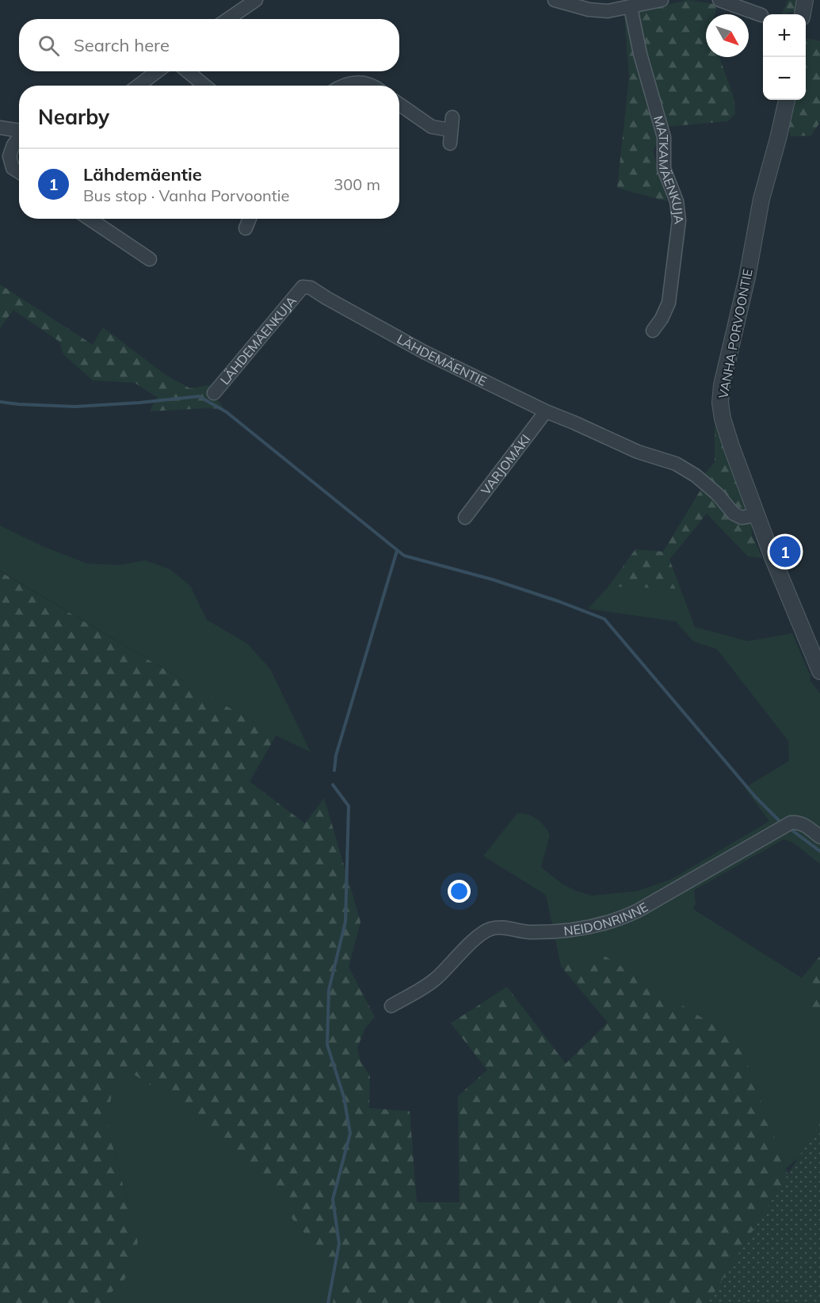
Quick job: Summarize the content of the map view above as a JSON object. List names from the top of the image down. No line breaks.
{"streets":{"street":["MATKAMÄENKUJA","VANHA PORVOONTIE","LÄHDEMÄENKUJA","LÄHDEMÄENTIE","VARJOMÄKI","NEIDONRINNE"]},"crossings":[["VANHA PORVOONTIE","LÄHDEMÄENTIE"],["LÄHDEMÄENKUJA","LÄHDEMÄENTIE"],["LÄHDEMÄENTIE","VARJOMÄKI"]],"north":"bottom right","page":{"map_buttons":["+","−"],"search":"Search here","heading":"Nearby","list":[{"mark":"1","name":"Lähdemäentie","note":"Bus stop · Vanha Porvoontie","value":"300 m"}],"pins":"1"}}
